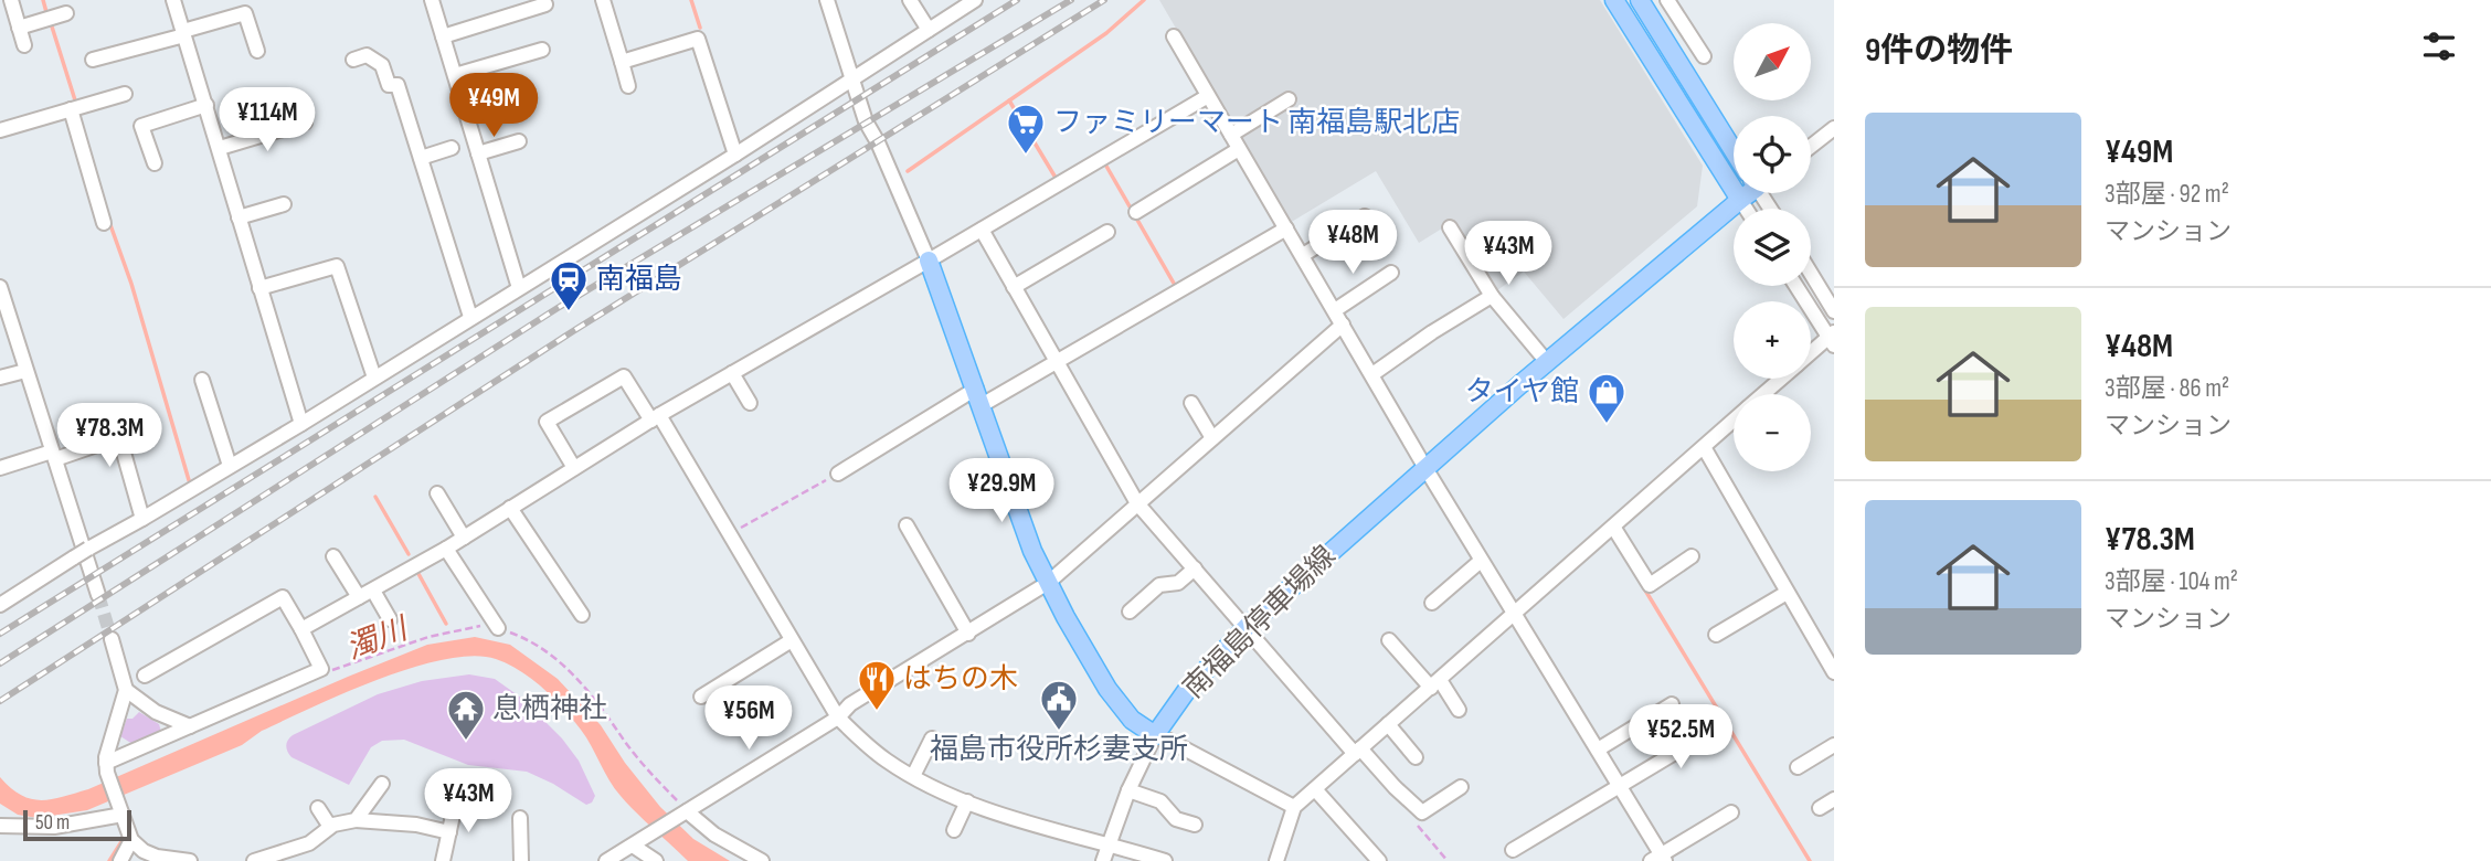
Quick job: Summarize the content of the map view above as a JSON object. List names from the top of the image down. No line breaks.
{"streets":{"main road":["南福島停車場線"]},"water":["濁川"],"places":{"supermarket":["ファミリーマート 南福島駅北店"],"station":["南福島"],"shop":["タイヤ館"],"restaurant":["はちの木"],"public building":["福島市役所杉妻支所"],"temple":["息栖神社"]},"scale_bar":"50 m","north":"top right","page":{"heading":"9件の物件","map_buttons":["+","−"],"price":["¥49M","¥114M","¥48M","¥43M","¥78.3M","¥29.9M","¥56M","¥52.5M","¥43M"],"list":[{"name":"¥49M","note":"3部屋 · 92 m² · マンション"},{"name":"¥48M","note":"3部屋 · 86 m² · マンション"},{"name":"¥78.3M","note":"3部屋 · 104 m² · マンション"}],"scale":"50 m"}}
